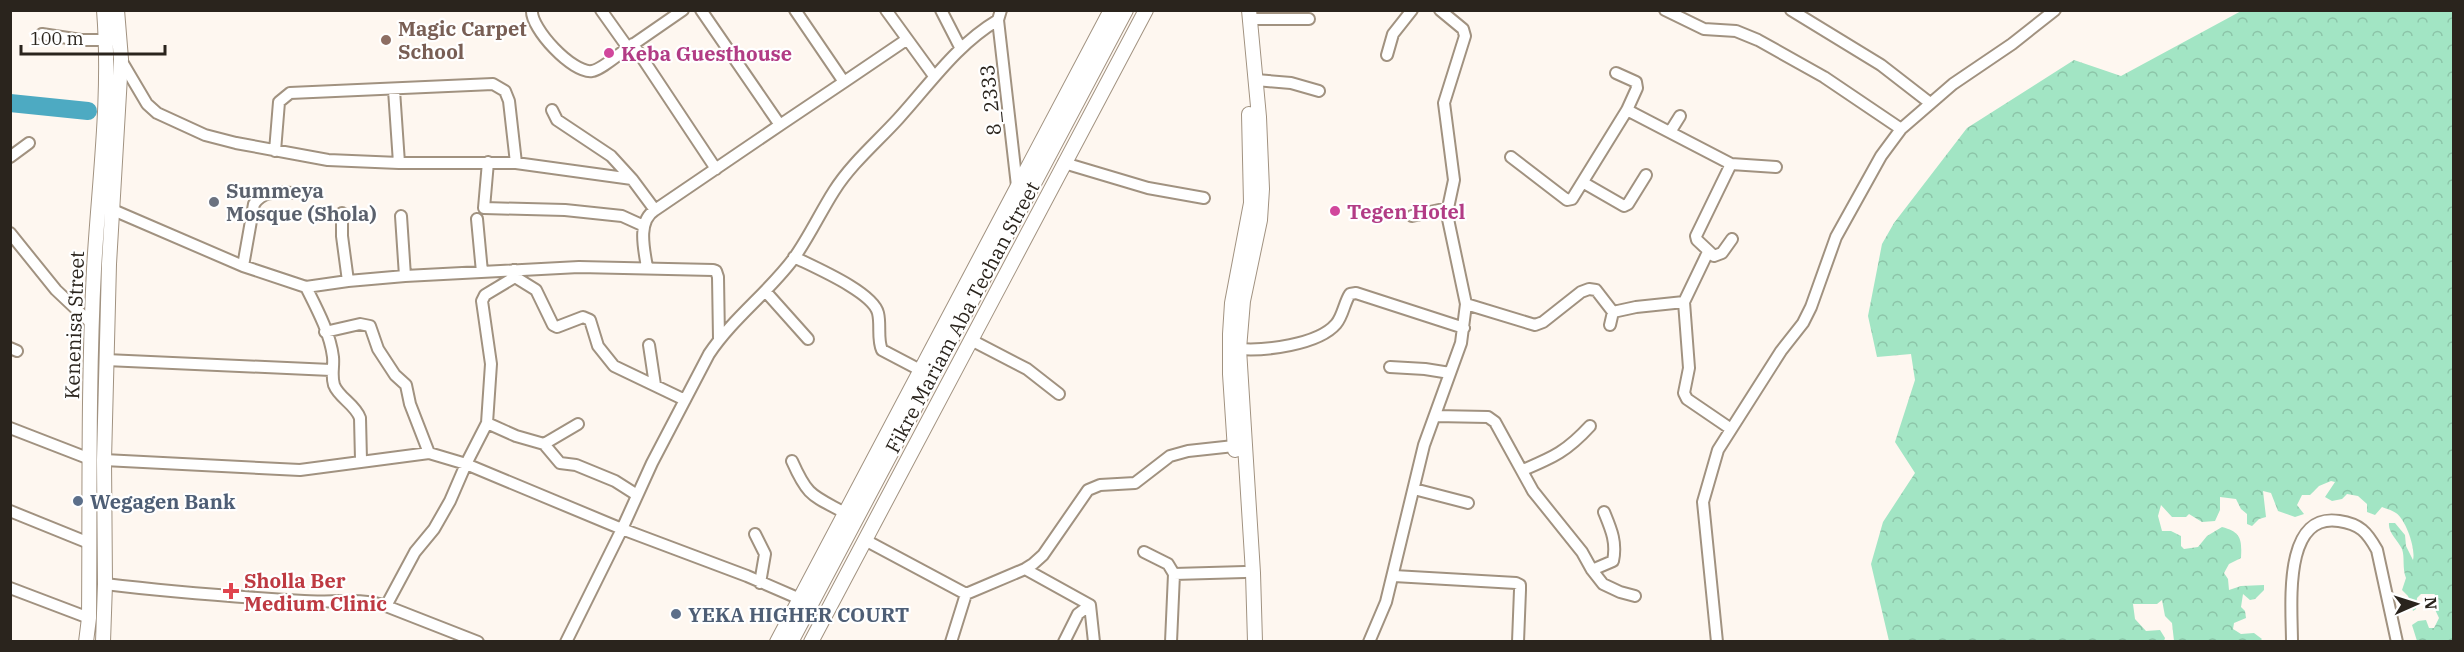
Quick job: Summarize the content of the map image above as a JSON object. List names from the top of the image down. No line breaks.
{"streets":{"main road":["Fikre Mariam Aba Techan Street","Kenenisa Street"],"street":["8_2333"]},"places":{"other":["Magic Carpet School","Keba Guesthouse","Summeya Mosque (Shola)","Tegen Hotel","Wegagen Bank","YEKA HIGHER COURT"],"health":["Sholla Ber Medium Clinic"]},"scale_bar":"100 m","north":"right"}
